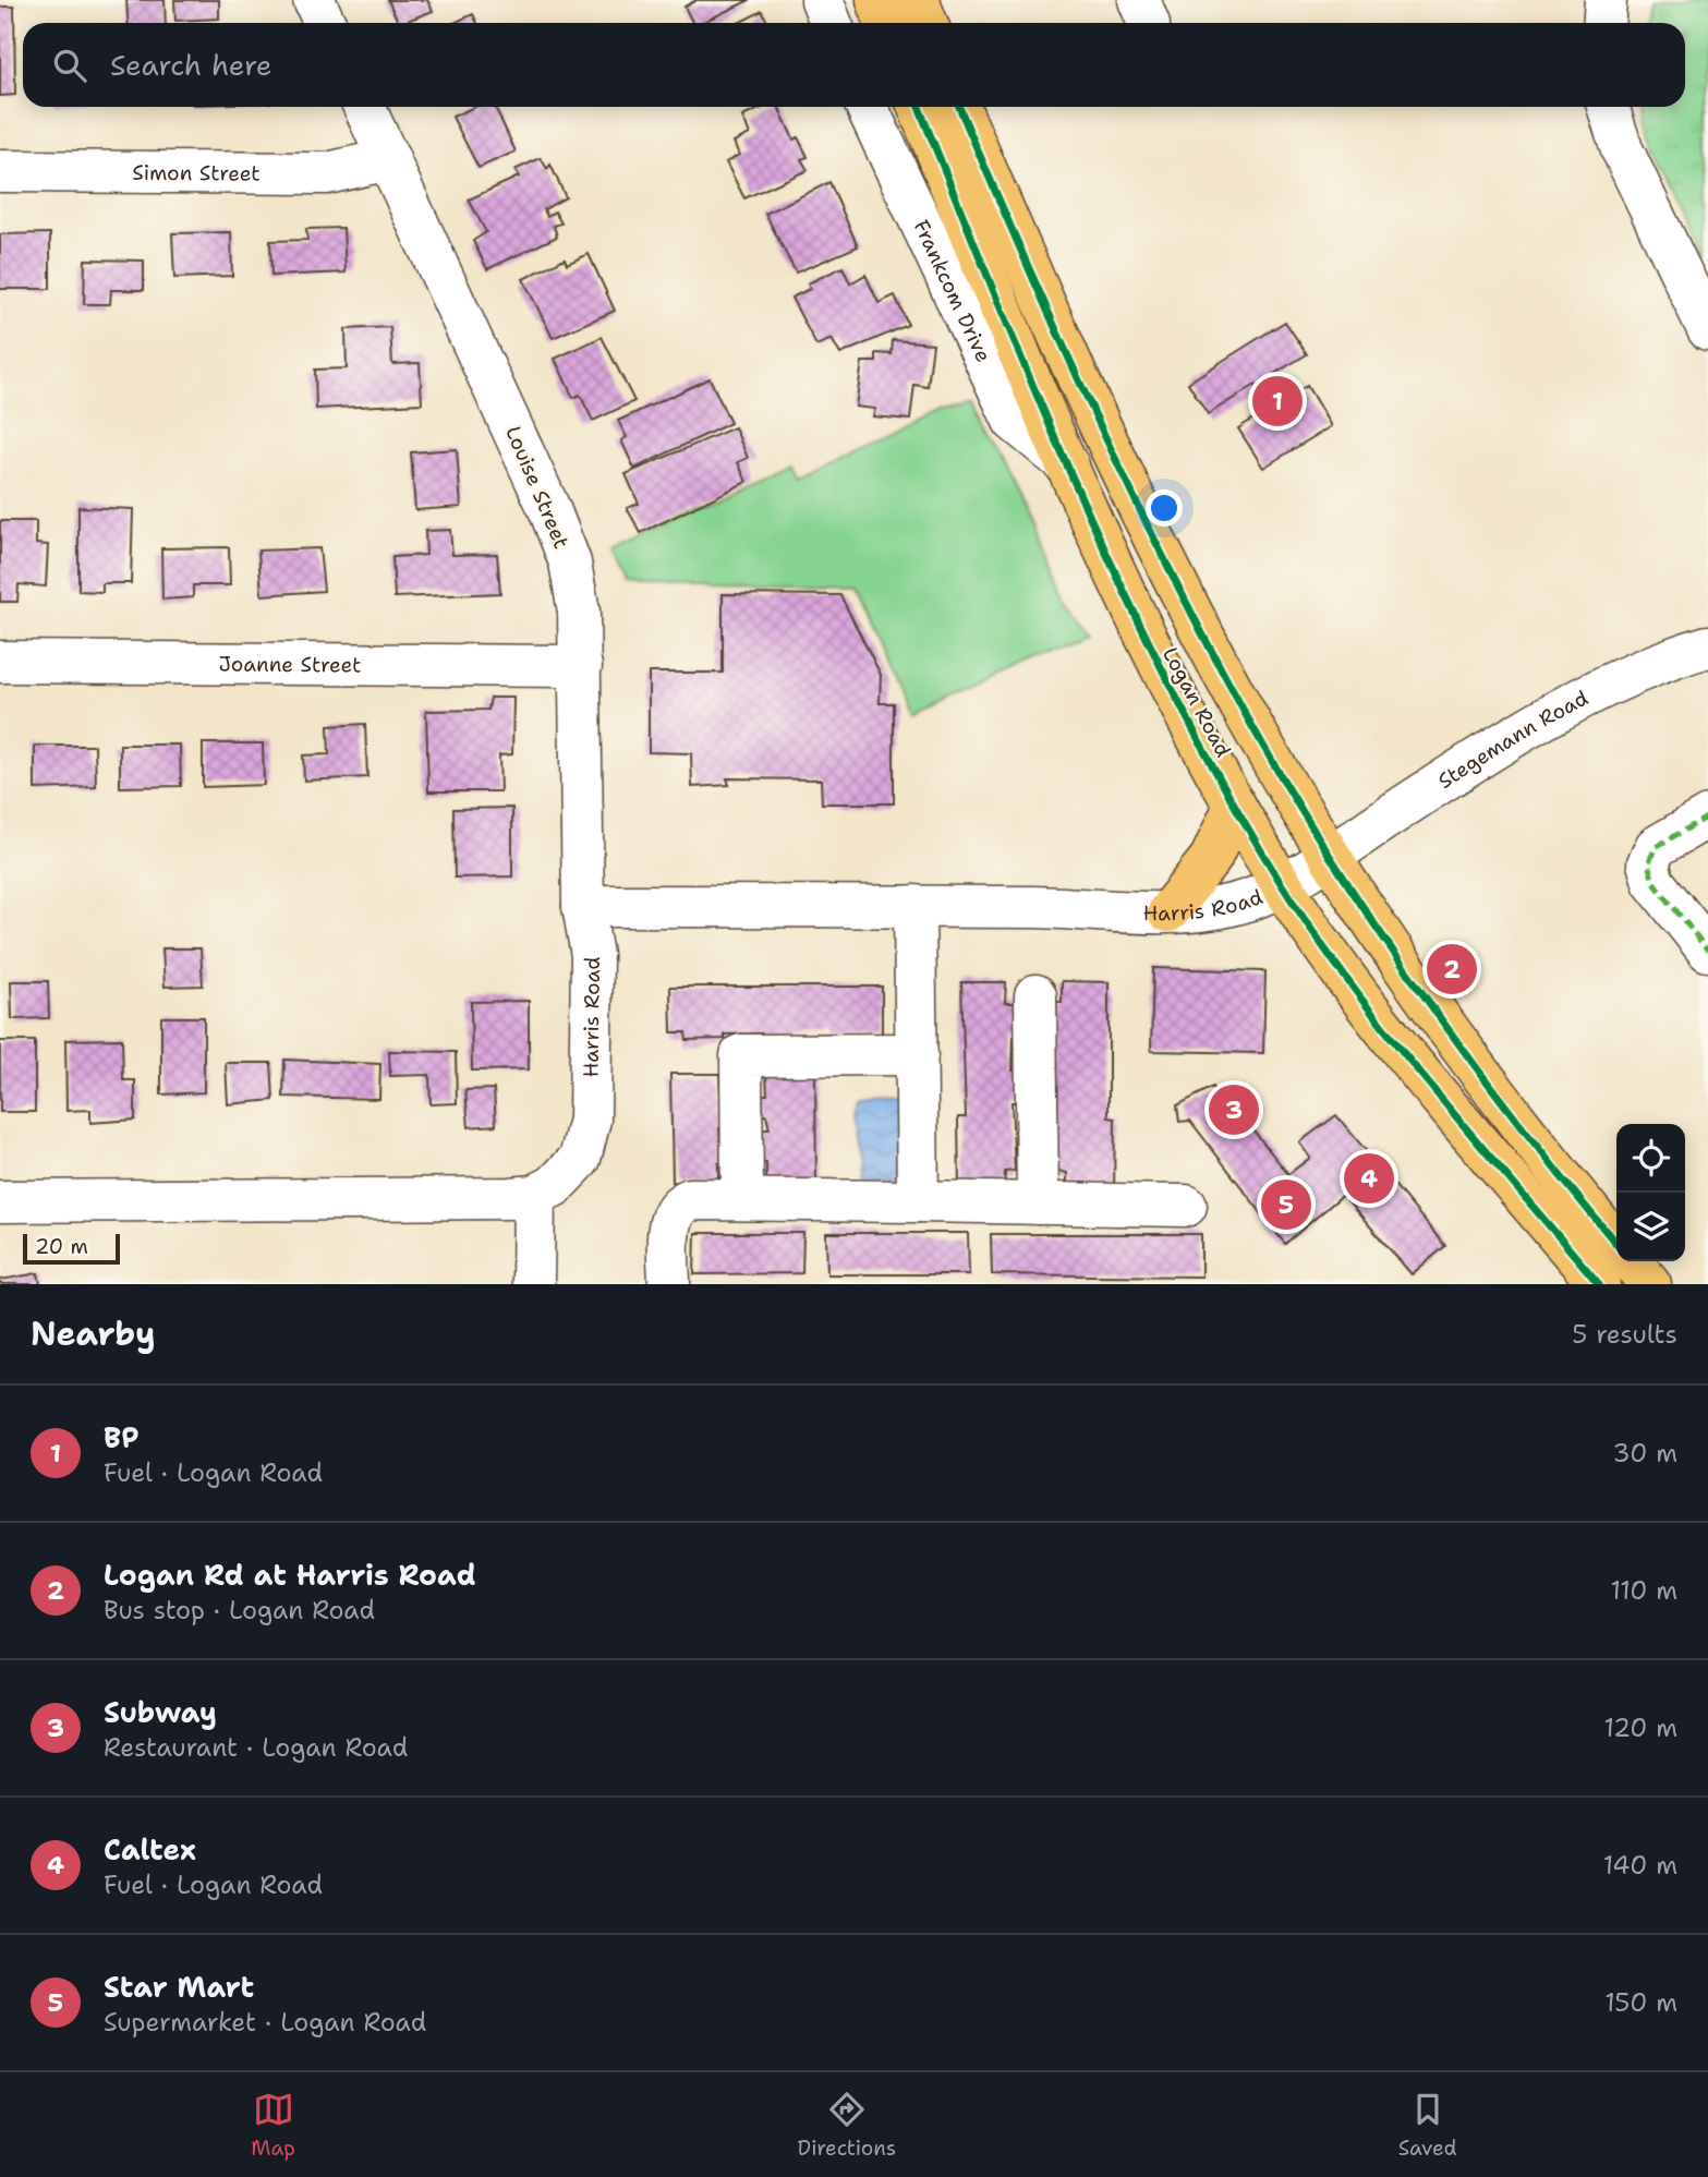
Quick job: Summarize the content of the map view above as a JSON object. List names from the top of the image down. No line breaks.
{"streets":{"main road":["Logan Road"],"street":["Simon Street","Frankcom Drive","Louise Street","Joanne Street","Stegemann Road","Harris Road"]},"crossings":[["Simon Street","Louise Street"],["Frankcom Drive","Logan Road"],["Louise Street","Joanne Street"],["Louise Street","Harris Road"],["Logan Road","Stegemann Road"],["Logan Road","Harris Road"],["Stegemann Road","Harris Road"]],"scale_bar":"20 m","page":{"search":"Search here","pins":["1","2","3","4","5"],"scale":"20 m","heading":["Nearby","5 results"],"list":[{"mark":"1","name":"BP","note":"Fuel · Logan Road","value":"30 m"},{"mark":"2","name":"Logan Rd at Harris Road","note":"Bus stop · Logan Road","value":"110 m"},{"mark":"3","name":"Subway","note":"Restaurant · Logan Road","value":"120 m"},{"mark":"4","name":"Caltex","note":"Fuel · Logan Road","value":"140 m"},{"mark":"5","name":"Star Mart","note":"Supermarket · Logan Road","value":"150 m"}],"nav":["Map","Directions","Saved"]}}
